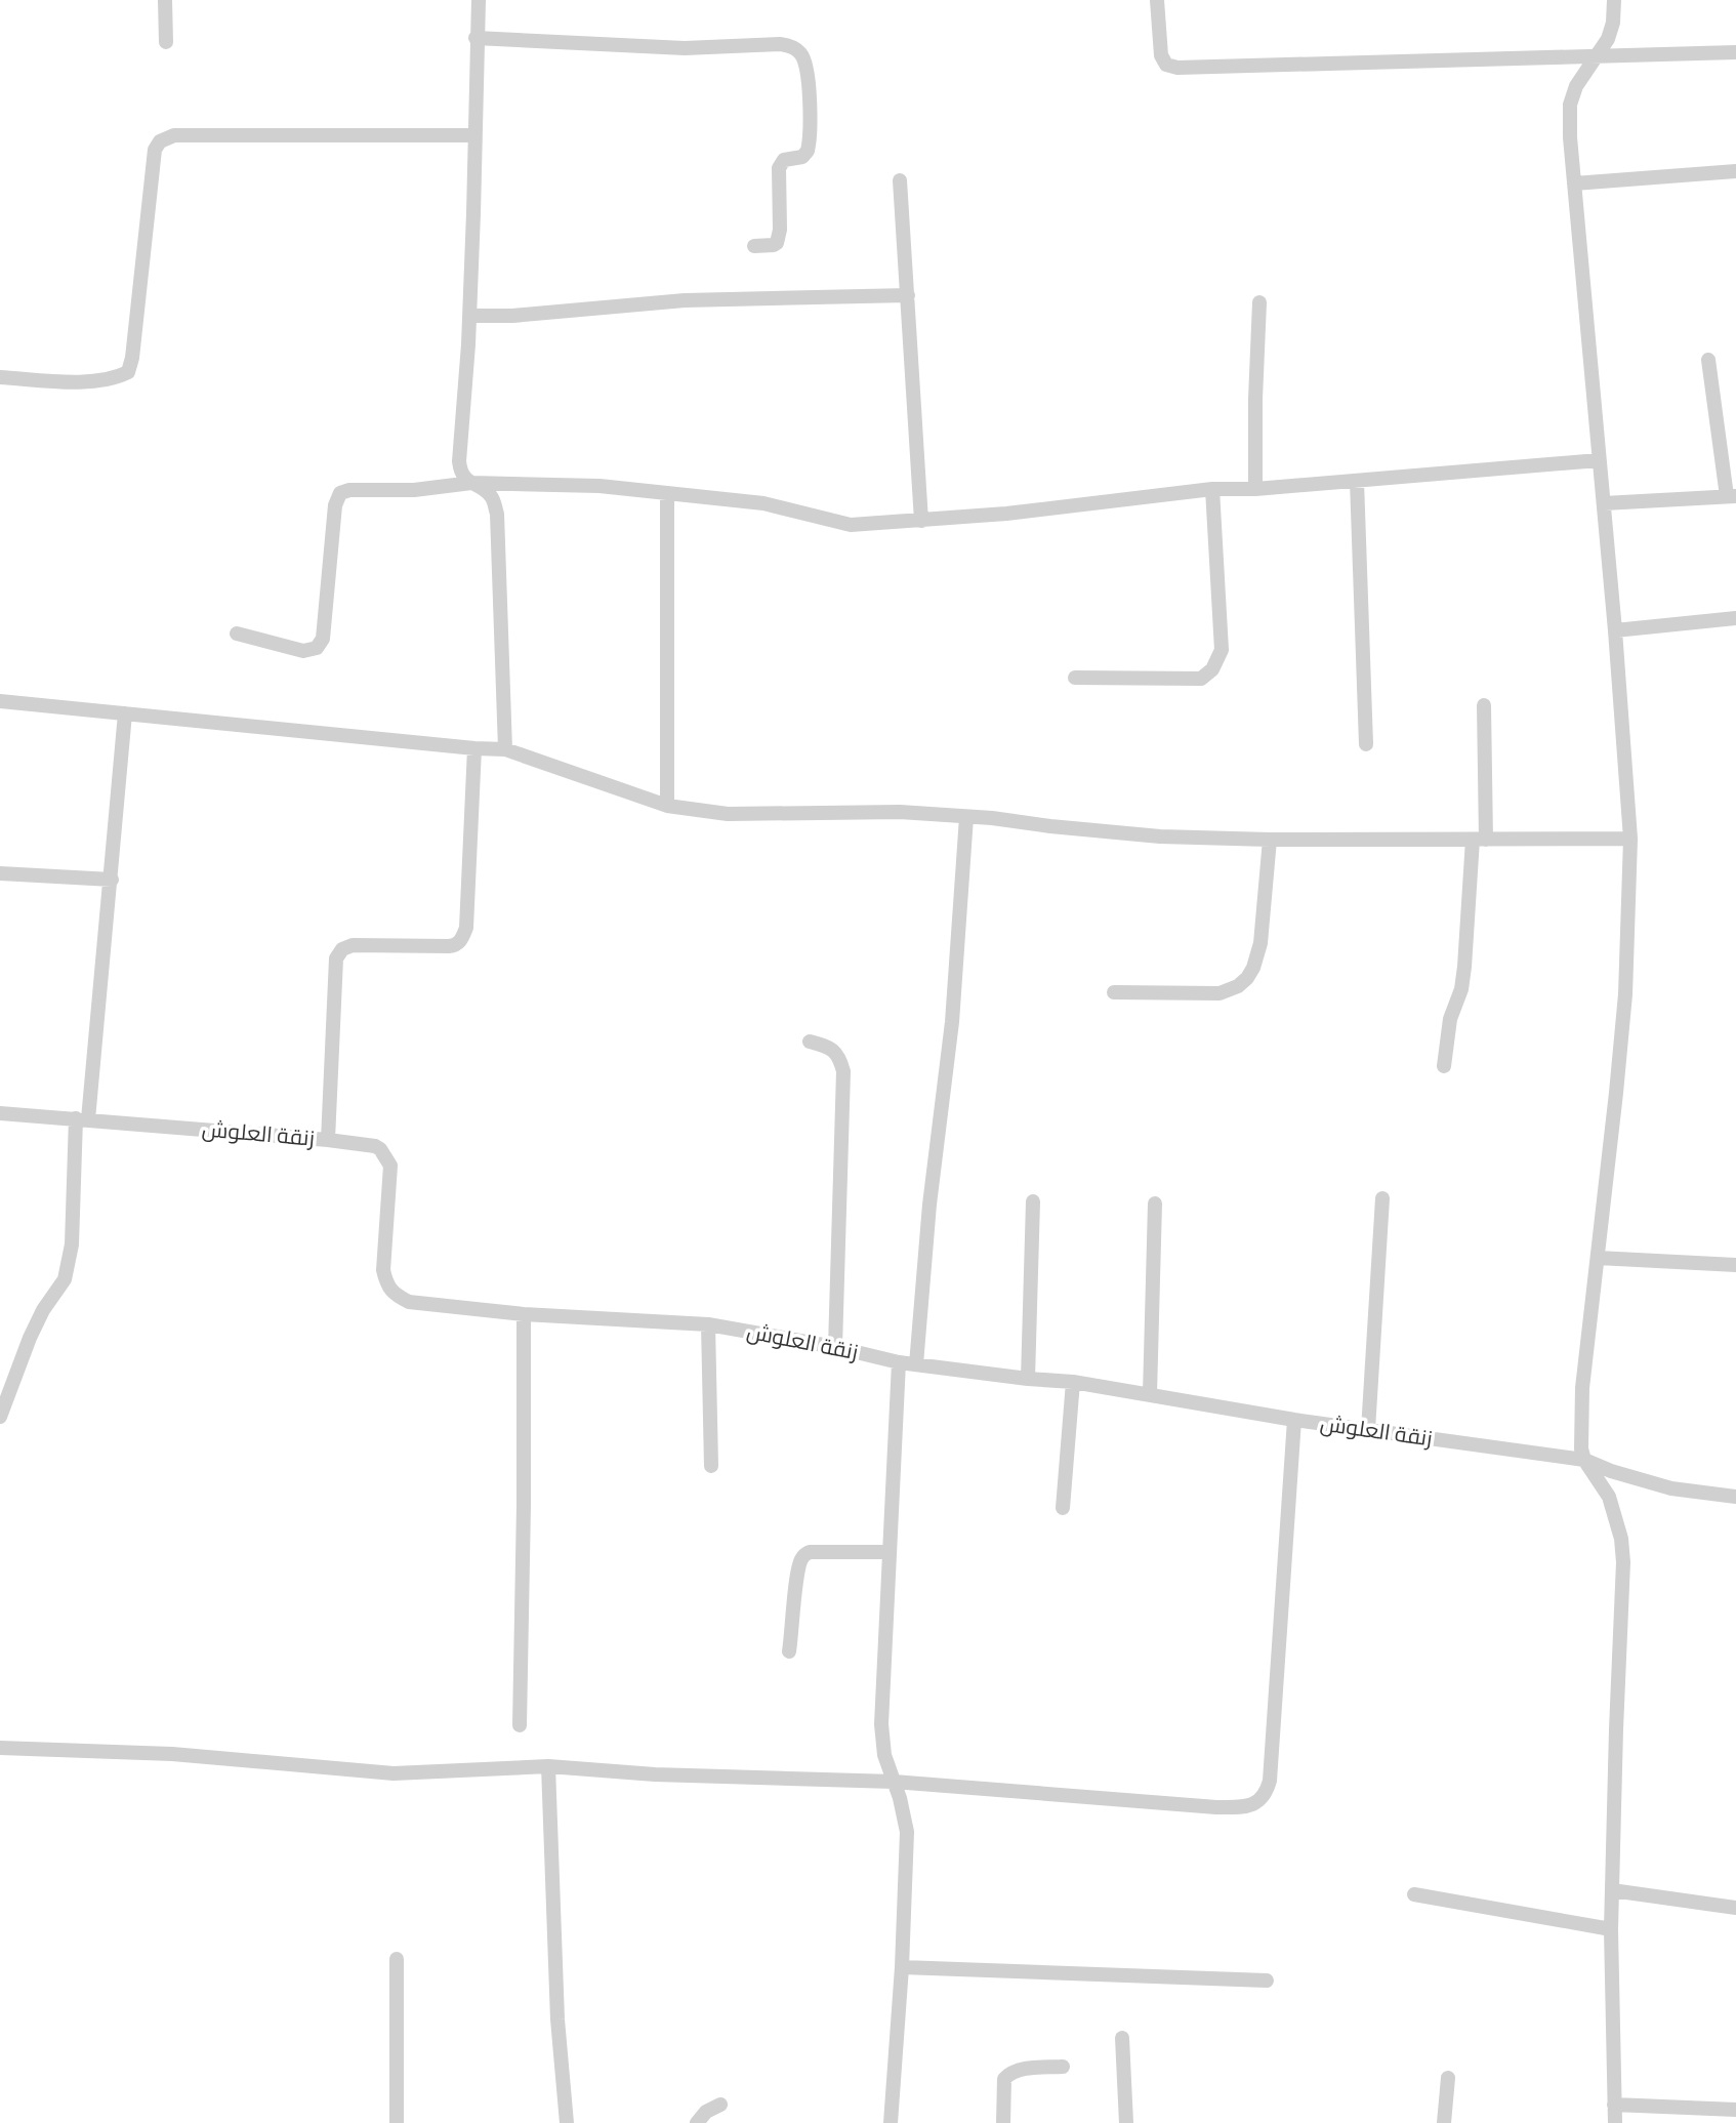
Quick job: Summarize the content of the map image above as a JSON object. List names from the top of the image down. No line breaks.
{"streets":{"street":["زنقة العلوش"]}}
